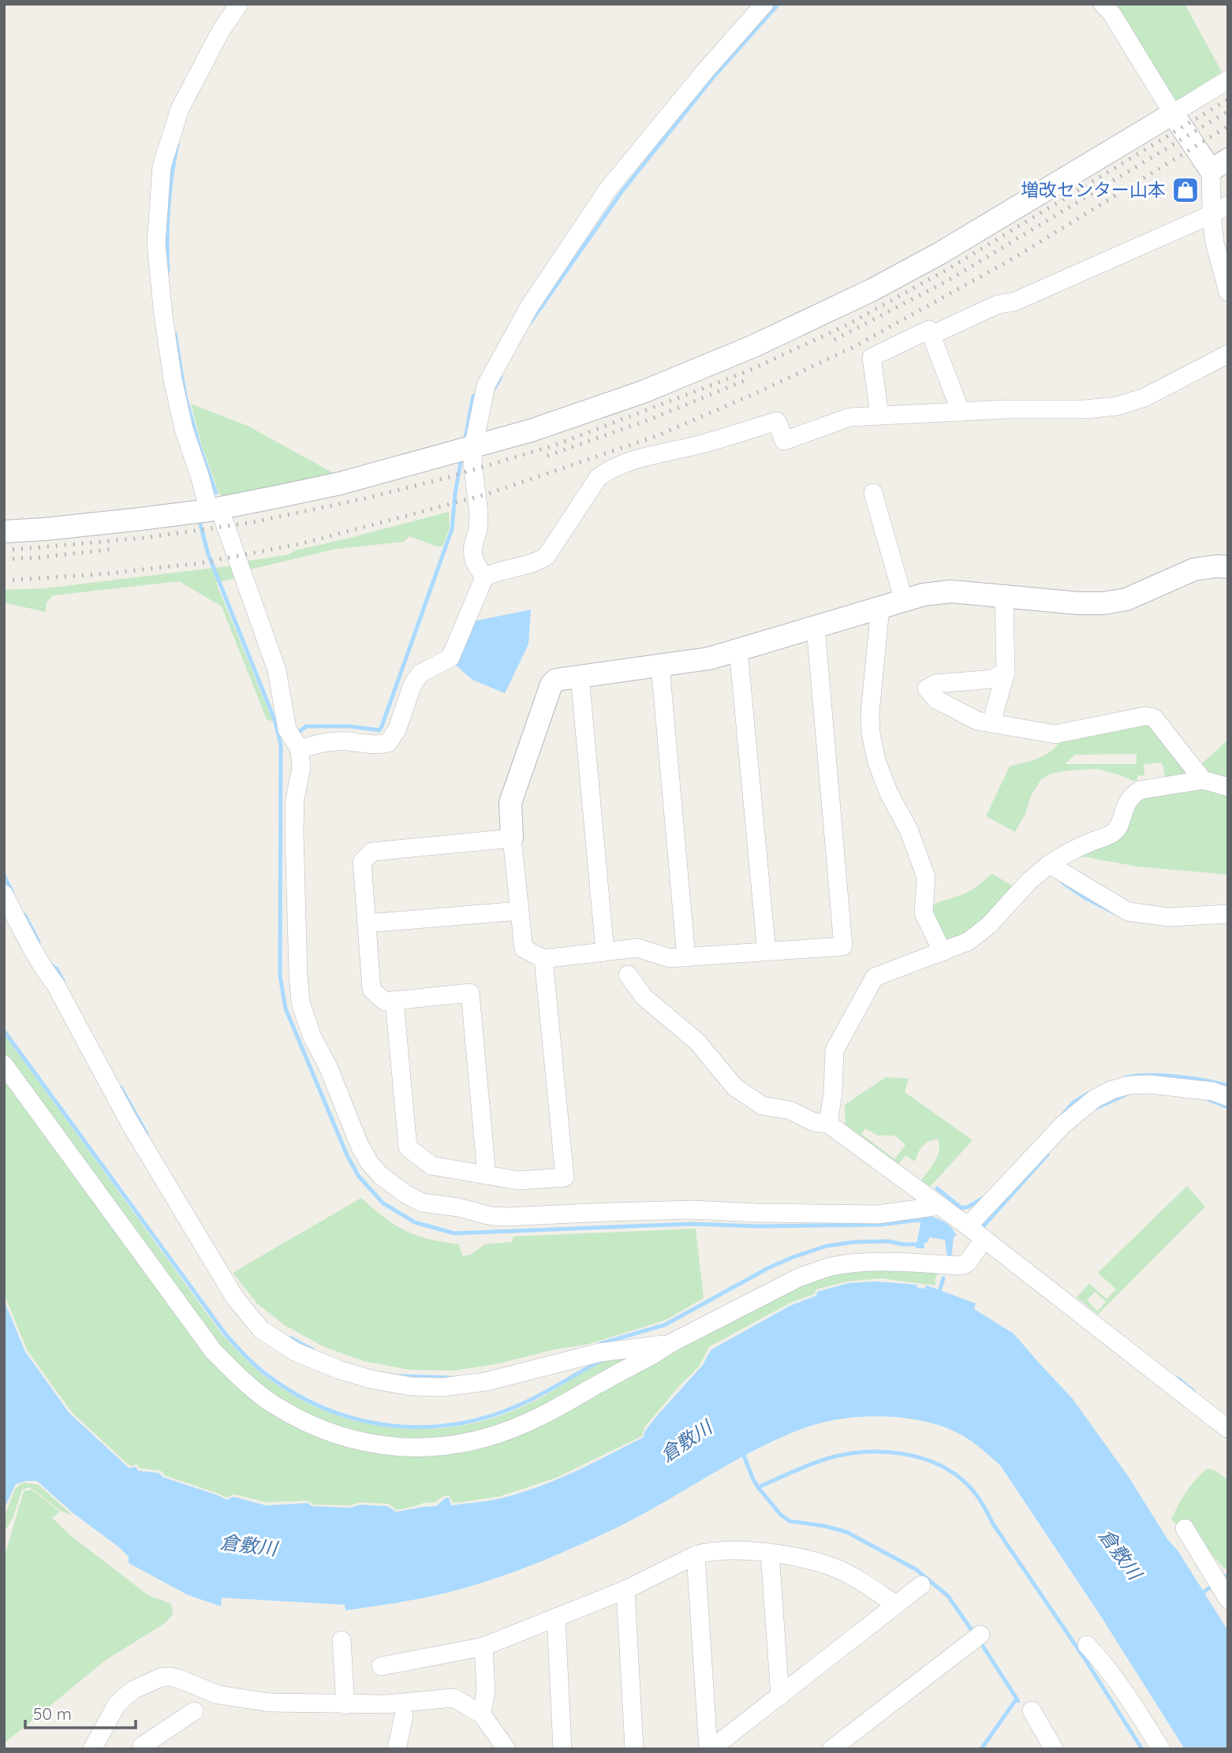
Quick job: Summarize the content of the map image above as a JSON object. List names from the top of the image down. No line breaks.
{"water":["倉敷川"],"places":{"shop":["増改センター山本"]},"scale_bar":"50 m"}
